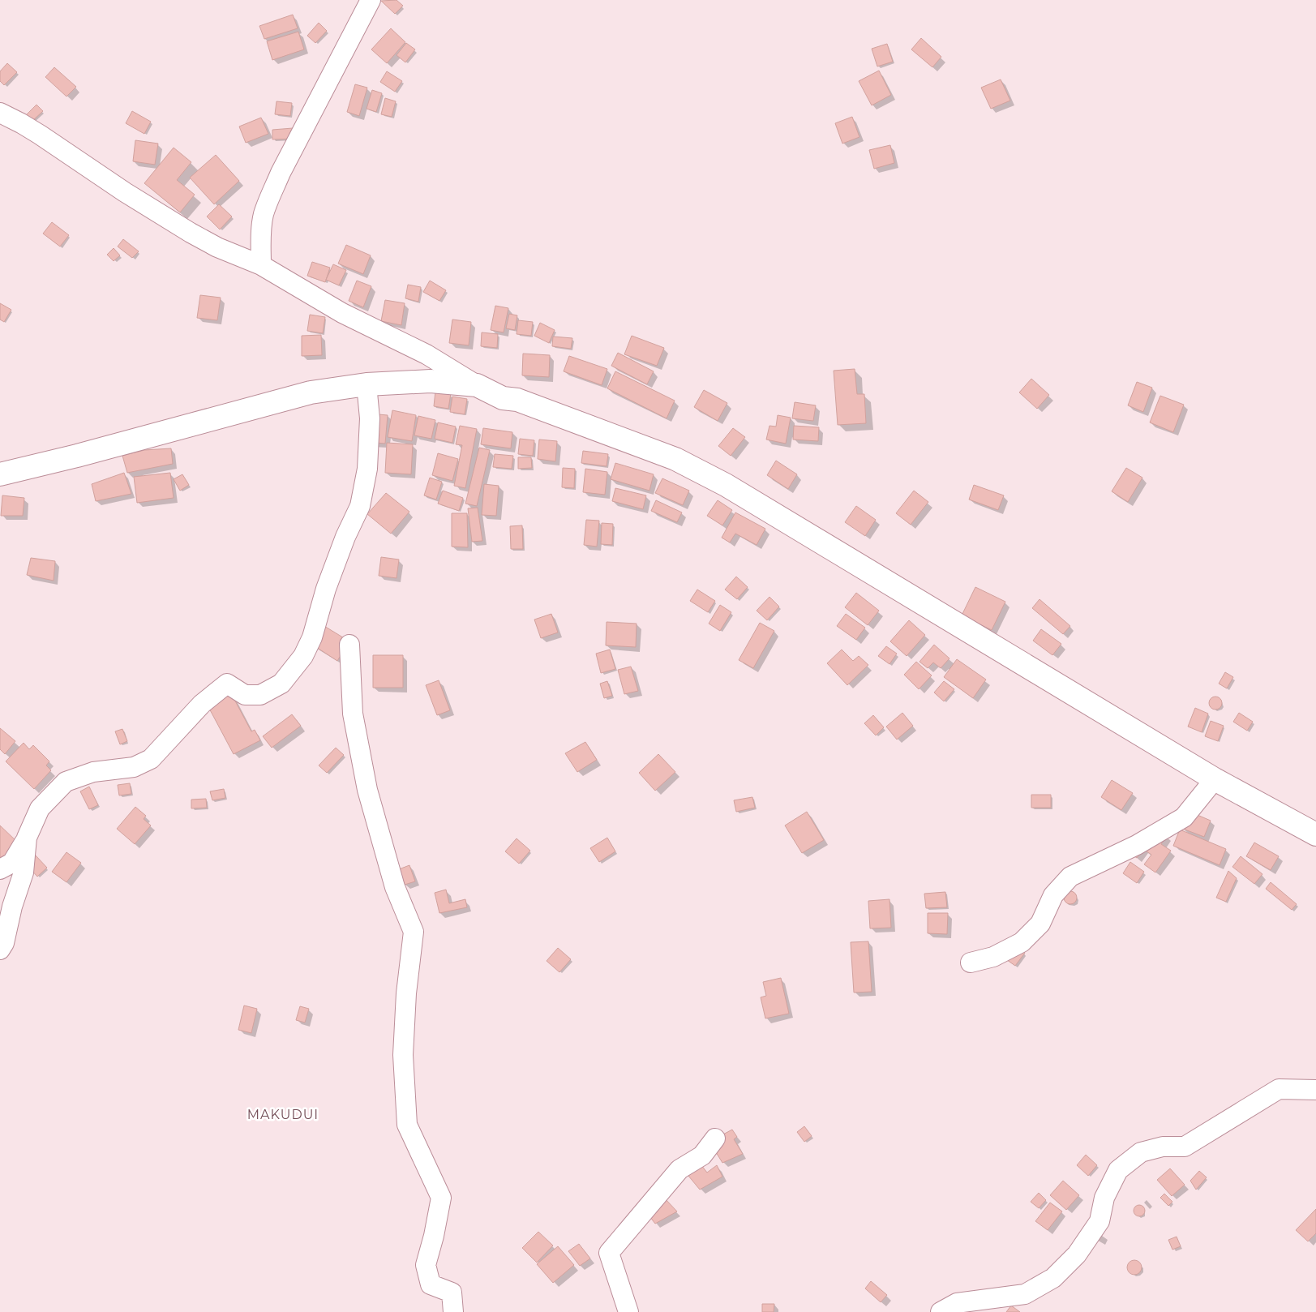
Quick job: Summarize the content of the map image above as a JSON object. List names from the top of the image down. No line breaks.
{"districts":["MAKUDUI"]}
